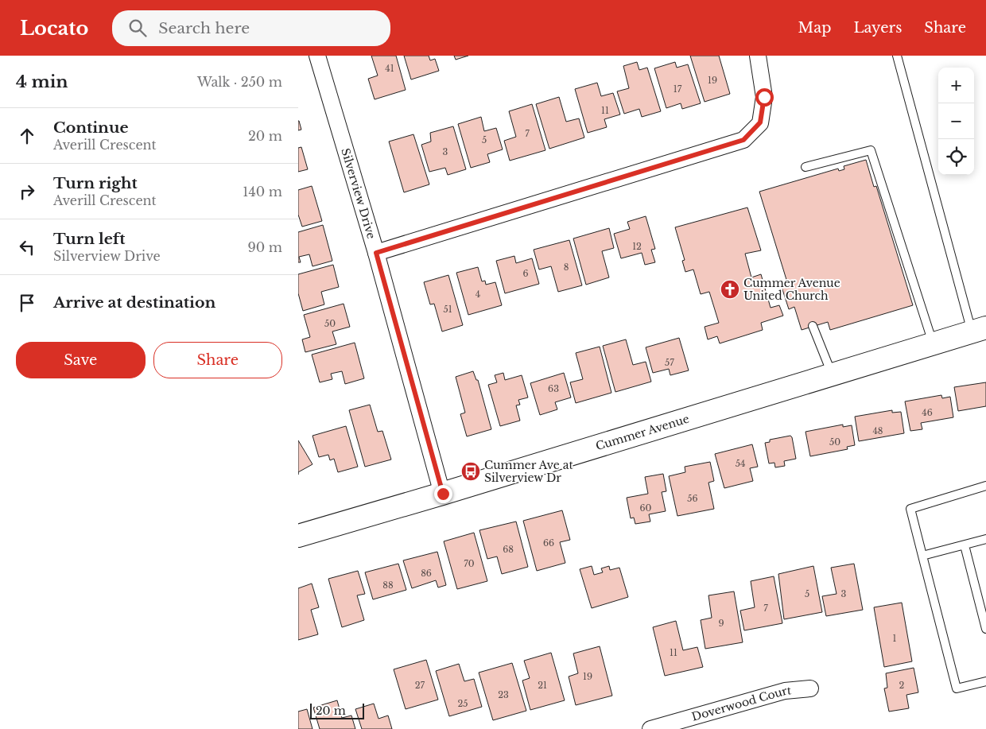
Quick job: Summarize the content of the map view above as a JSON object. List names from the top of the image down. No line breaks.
{"streets":{"street":["Silverview Drive","Cummer Avenue","Doverwood Court"]},"crossings":[["Silverview Drive","Cummer Avenue"]],"places":{"church":["Cummer Avenue United Church"],"bus stop":["Cummer Ave at Silverview Dr"]},"house_numbers":["41","19","17","11","7","5","3","12","8","6","4","51","50","57","63","46","48","50","54","56","60","66","68","70","86","88","5","3","7","9","1","11","19","27","21","2","23","25"],"scale_bar":"20 m","page":{"header":"Locato","search":"Search here","nav":["Map","Layers","Share"],"heading":["4 min","Walk · 250 m"],"map_buttons":["+","−"],"list":[["Continue","Averill Crescent","20 m"],["Turn right","Averill Crescent","140 m"],["Turn left","Silverview Drive","90 m"],"Arrive at destination"],"buttons":["Save","Share"],"scale":"20 m"}}
